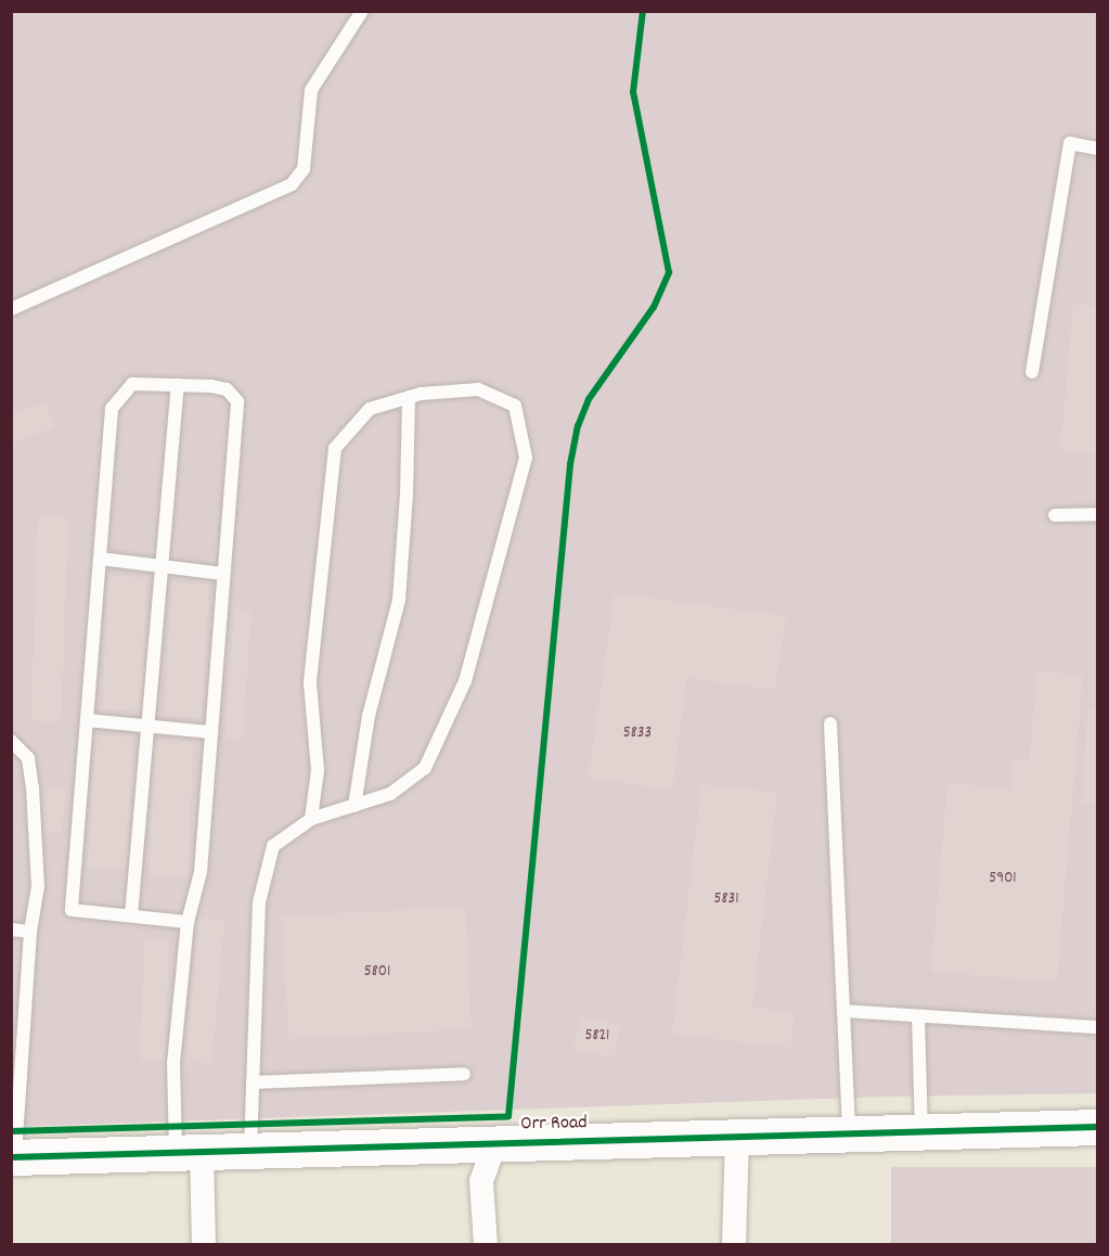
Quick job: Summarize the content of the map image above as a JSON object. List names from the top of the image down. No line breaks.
{"streets":{"street":["Orr Road"]},"house_numbers":["5833","5901","5831","5801","5821"]}
